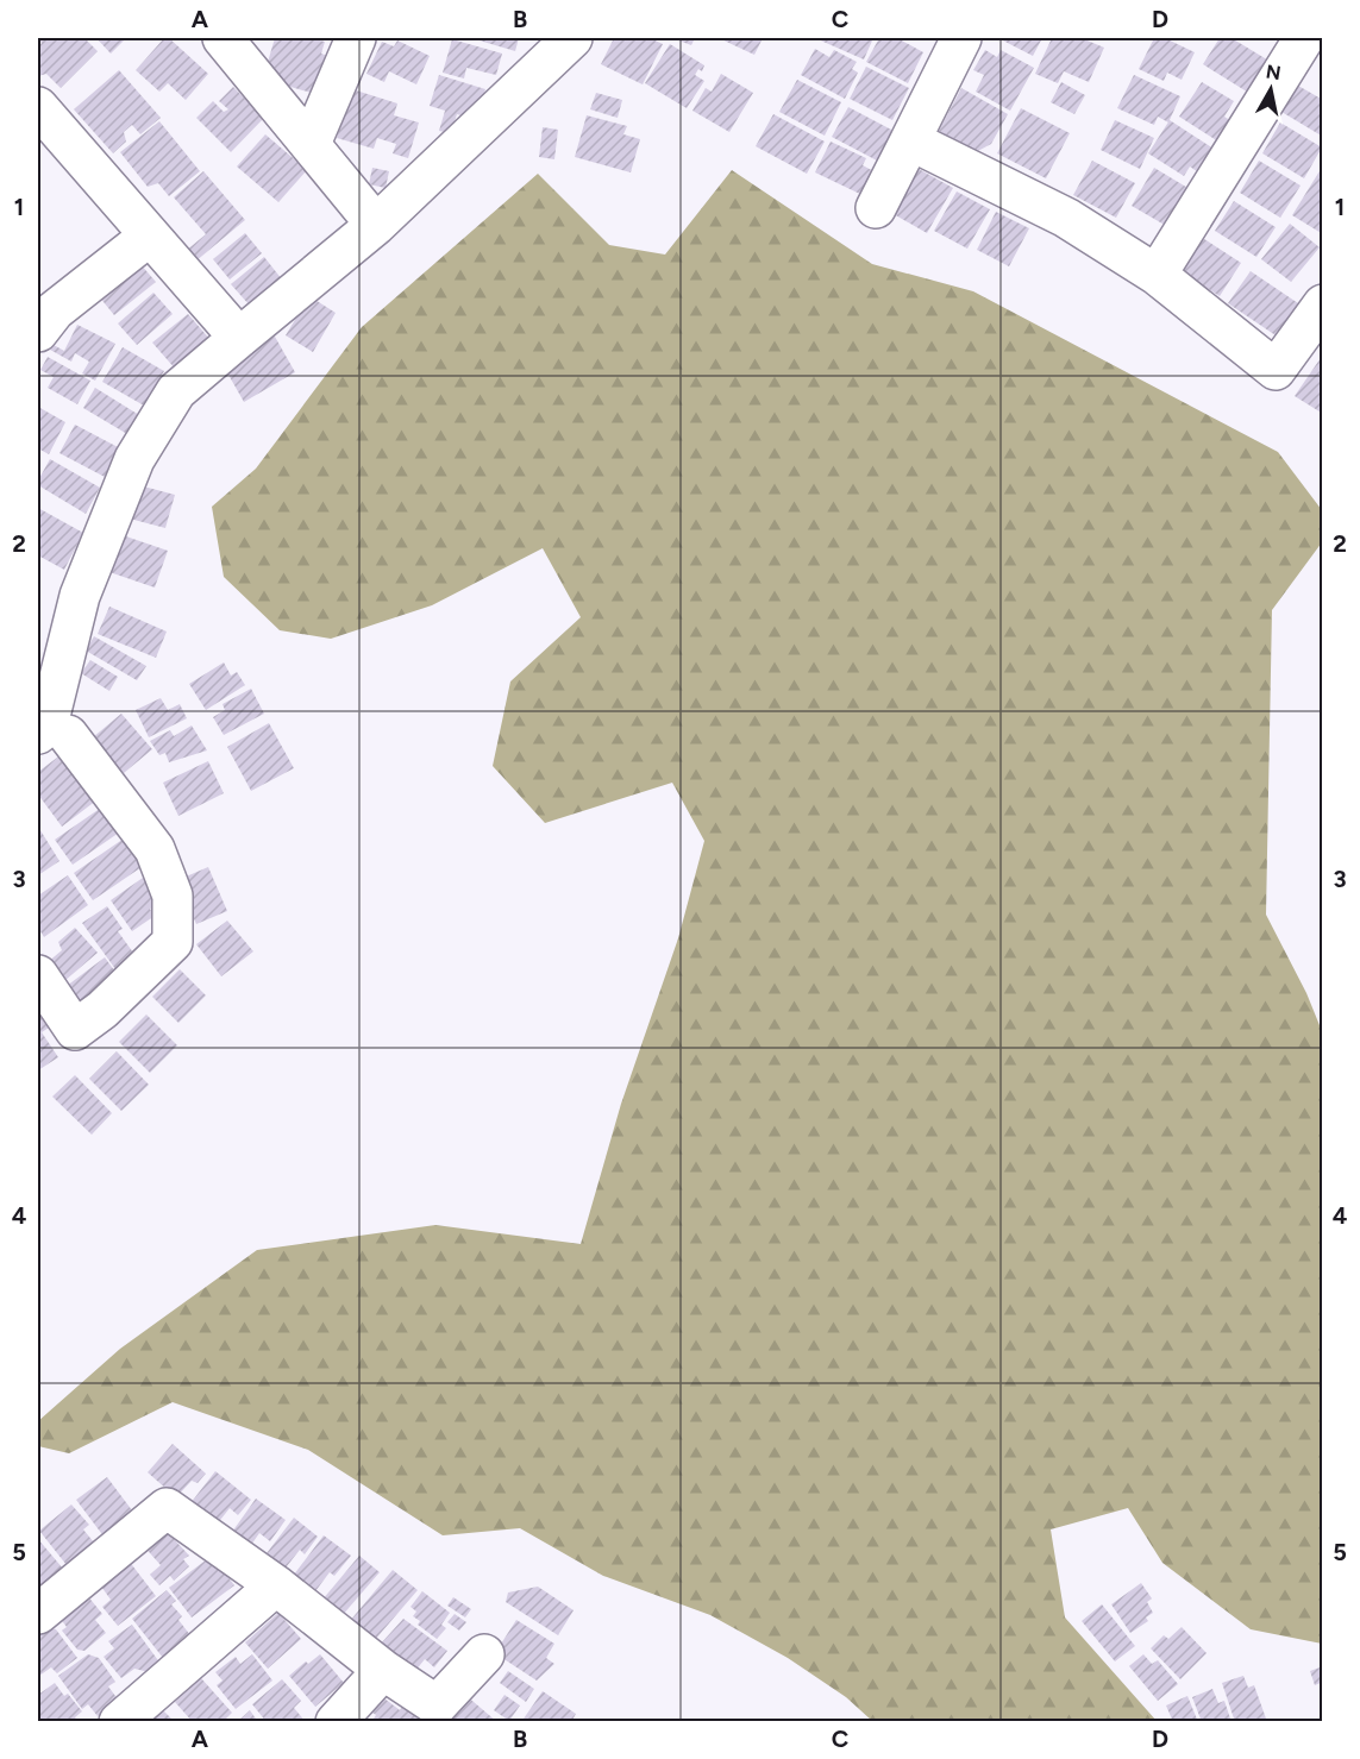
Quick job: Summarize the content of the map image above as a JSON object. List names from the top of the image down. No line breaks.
{"north":"top","grid":{"columns":["A","B","C","D"],"rows":["1","2","3","4","5"]}}
